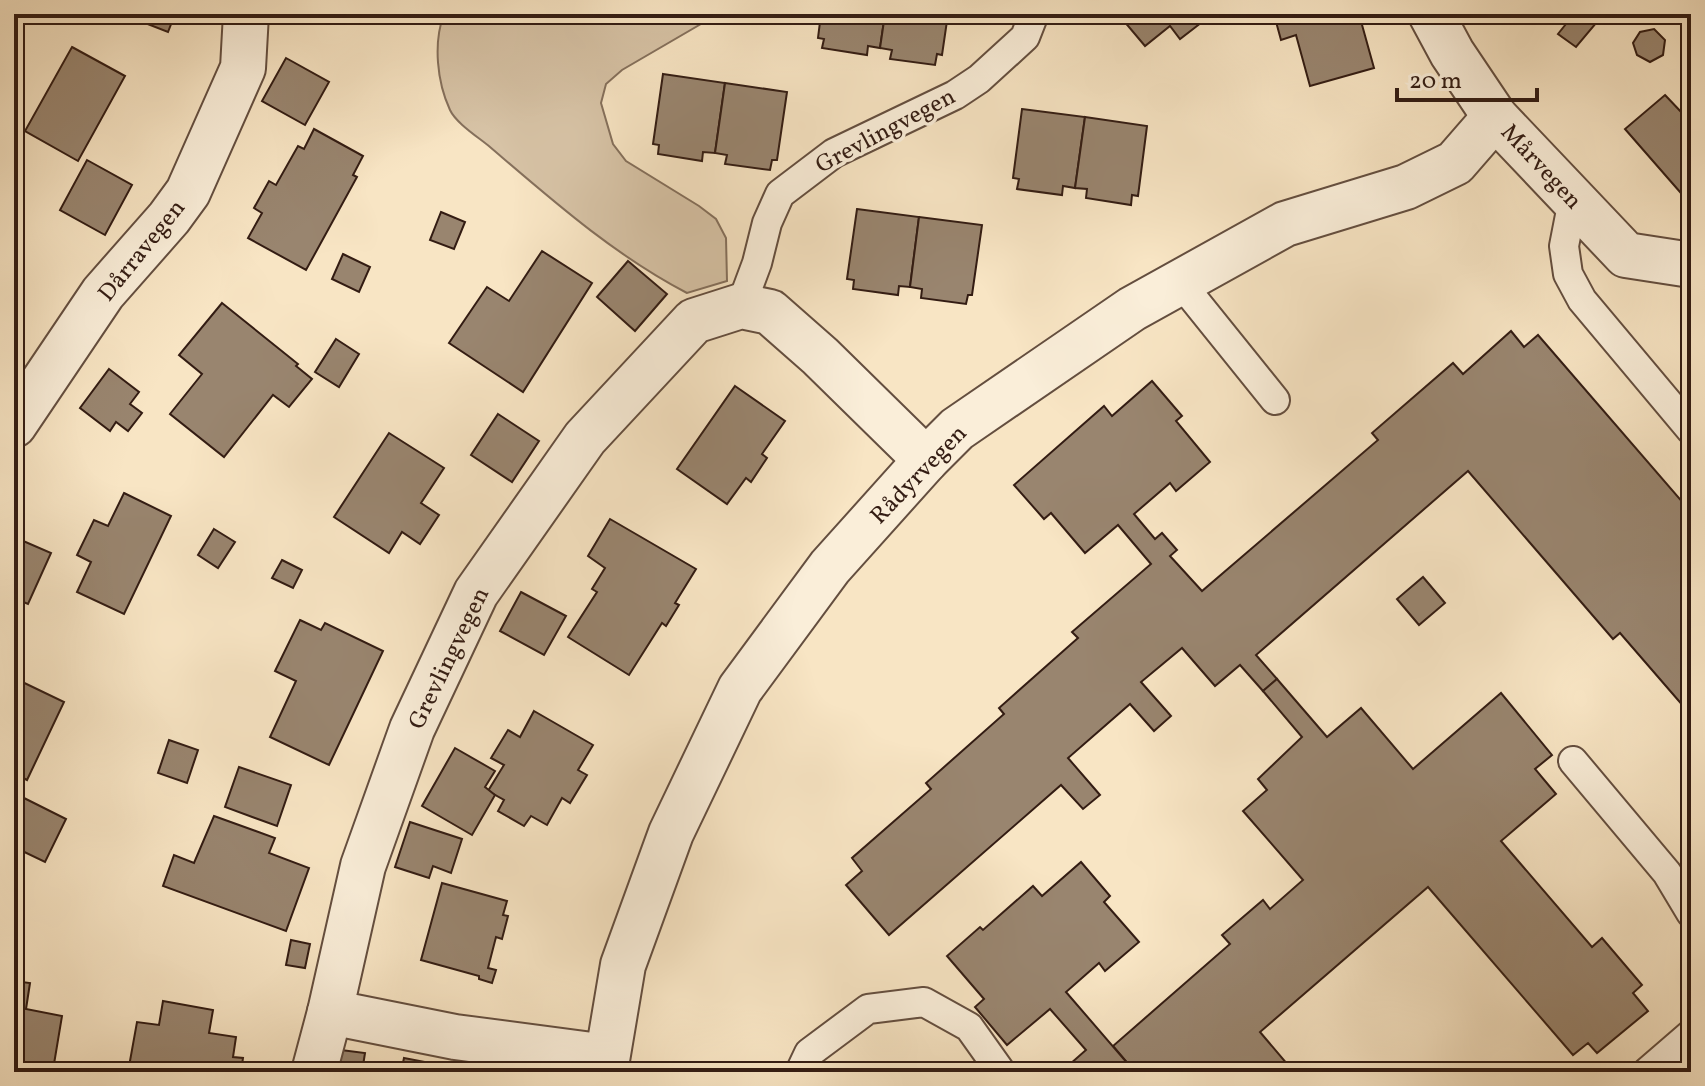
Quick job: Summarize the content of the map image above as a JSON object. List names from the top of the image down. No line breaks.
{"streets":{"street":["Grevlingvegen","Mårvegen","Dårravegen","Rådyrvegen"]},"crossings":[["Mårvegen","Rådyrvegen"]],"scale_bar":"20 m"}
